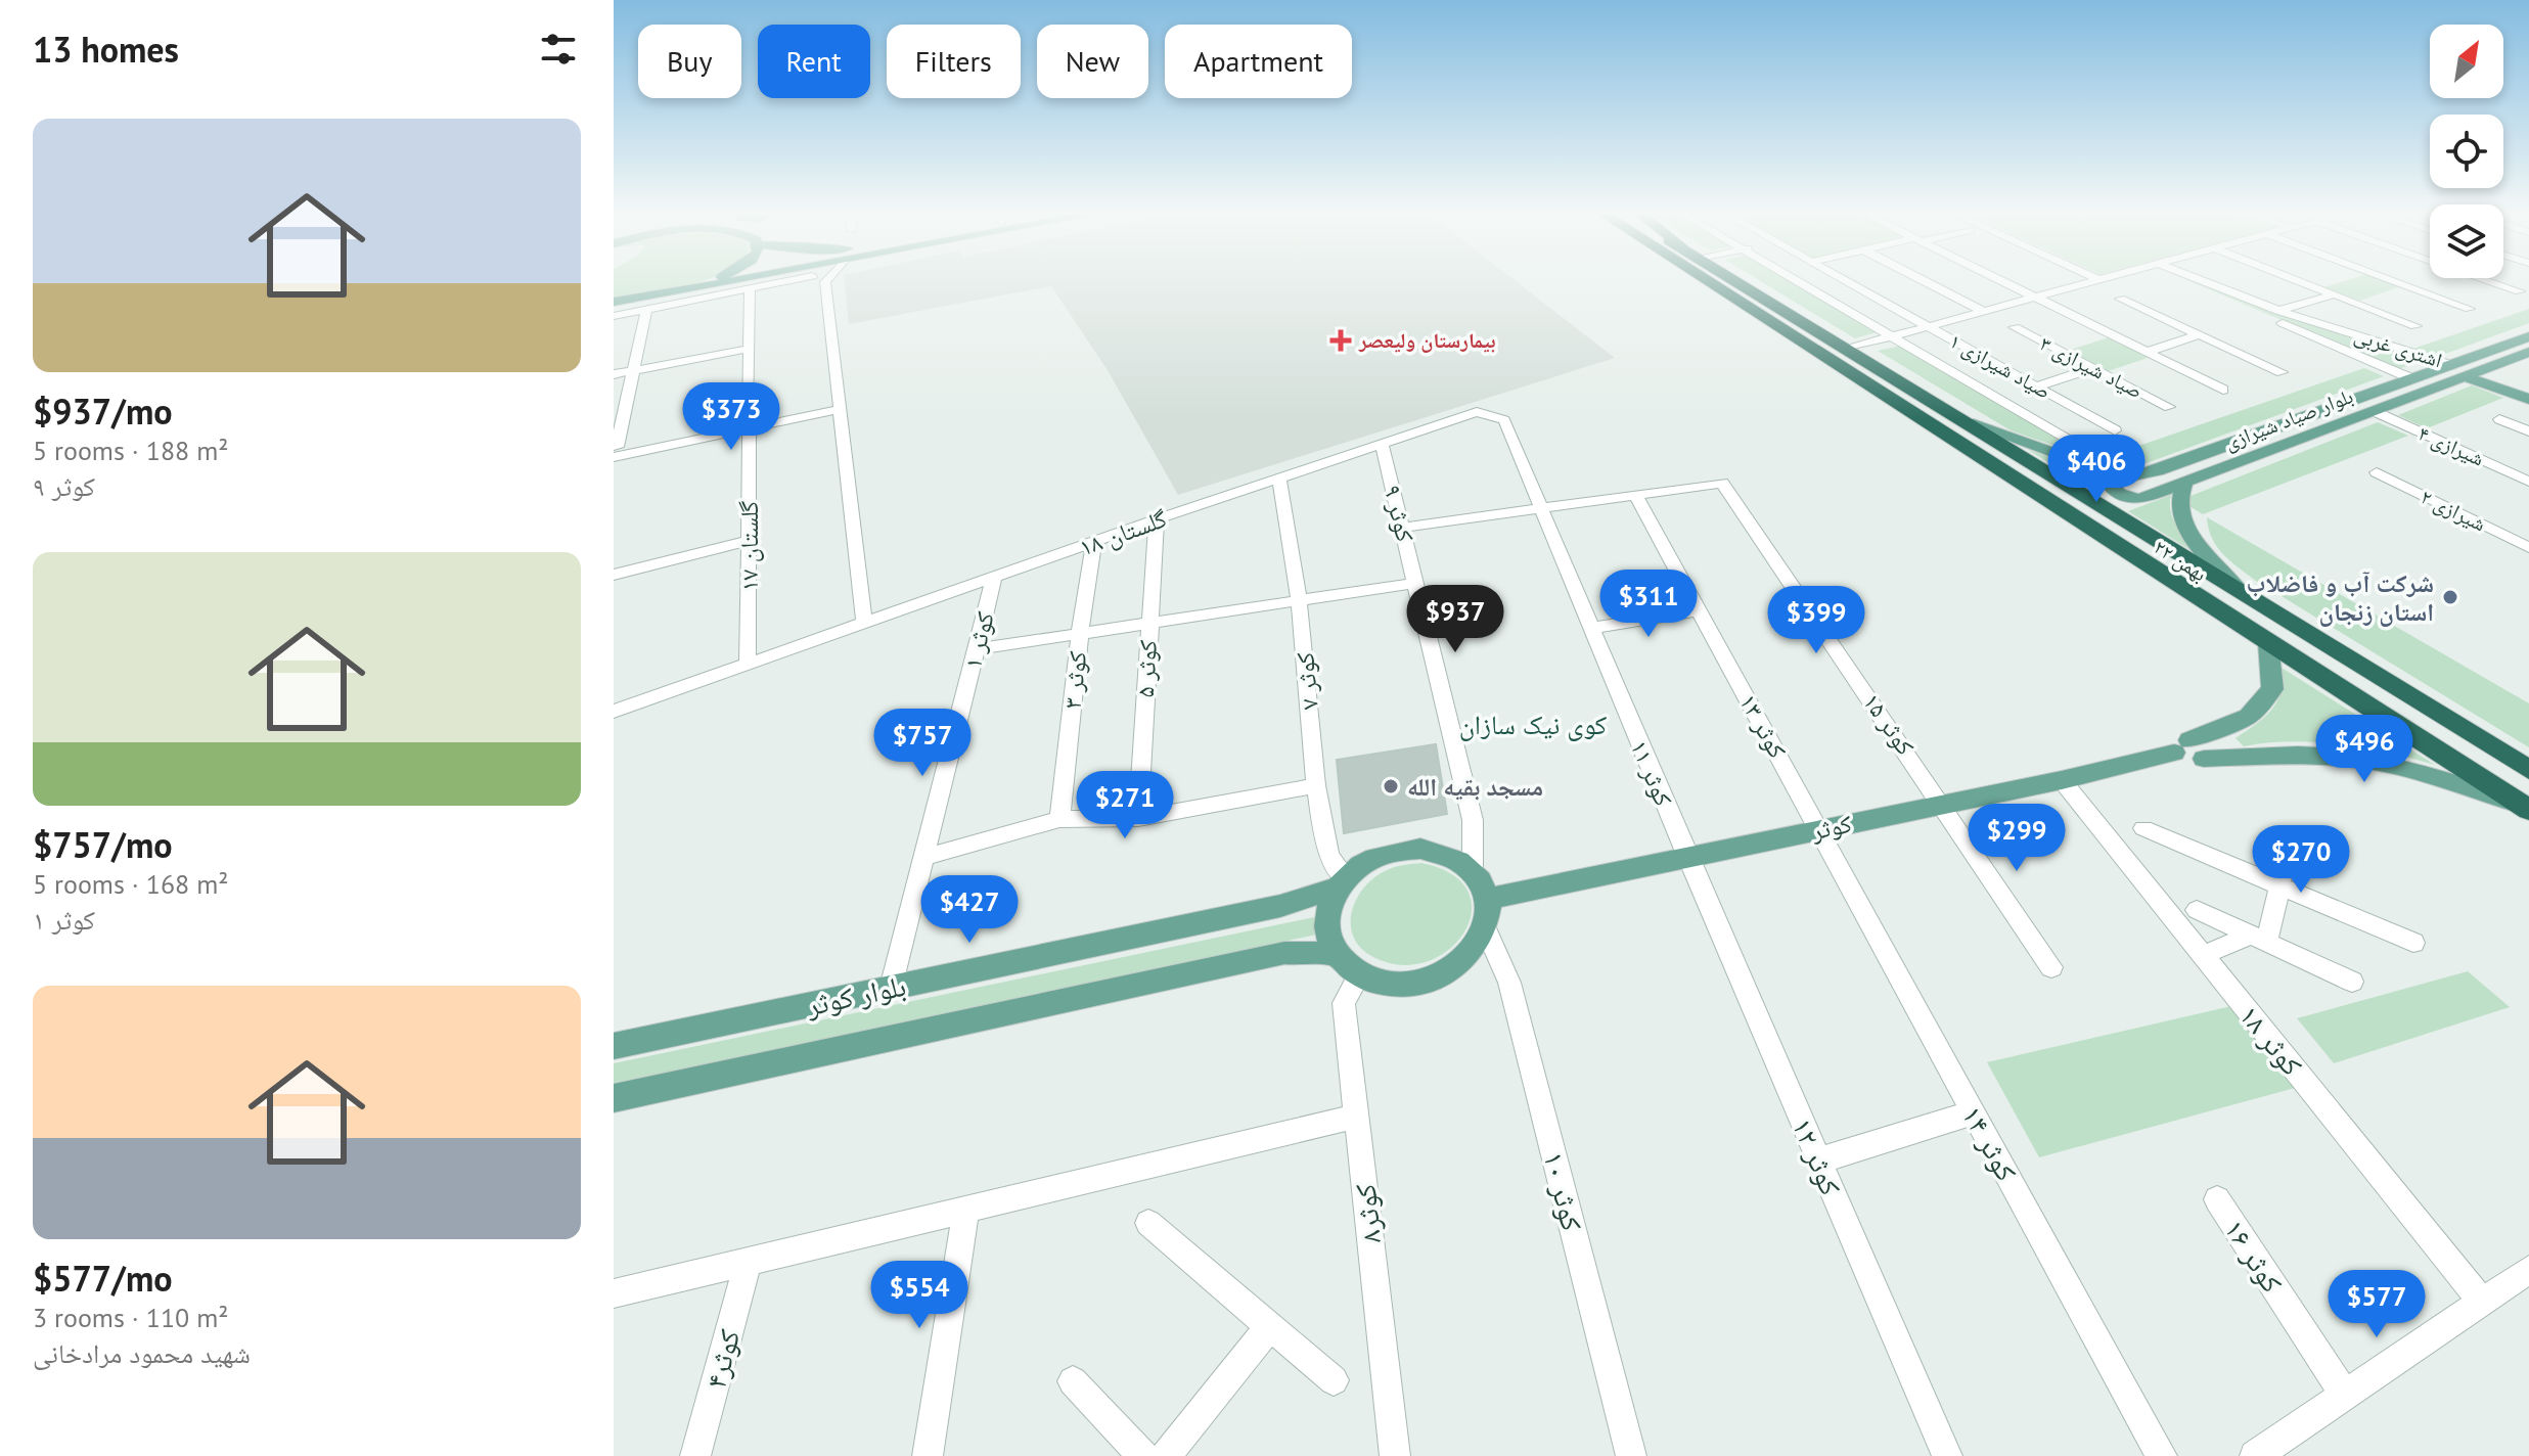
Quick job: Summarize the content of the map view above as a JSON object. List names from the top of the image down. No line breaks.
{"streets":{"highway":["۲۲ بهمن"],"main road":["بلوار صیاد شیرازی","کوثر","بلوار کوثر"],"street":["اشتری غربی","صیاد شیرازی ۱","صیاد شیرازی ۳","شیرازی ۴","شیرازی ۲","کوثر ۹","گلستان ۱۸","گلستان ۱۷","کوثر ۱","کوثر ۵","کوثر ۳","کوثر ۷","۱۵ کوثر","کوثر ۱۳","کوثر ۱۱","کوثر ۱۸","کوثر ۱۴","کوثر ۱۲","کوثر ۱۰","کوثر۸","کوثر ۱۶","کوثر۴"]},"crossings":[["اشتری غربی","بلوار صیاد شیرازی"],["بلوار صیاد شیرازی","شیرازی ۴"],["کوثر ۹","گلستان ۱۸"],["کوثر ۹","کوثر ۷"],["کوثر ۹","کوثر"],["کوثر ۹","بلوار کوثر"],["کوثر ۹","کوثر ۱۰"],["کوثر ۹","کوثر۸"],["گلستان ۱۸","گلستان ۱۷"],["گلستان ۱۸","کوثر ۱"],["گلستان ۱۸","کوثر ۵"],["گلستان ۱۸","کوثر ۳"],["گلستان ۱۸","کوثر ۷"],["گلستان ۱۸","کوثر ۱۱"],["کوثر ۱","بلوار کوثر"],["کوثر ۷","کوثر"],["کوثر ۷","بلوار کوثر"],["کوثر ۷","کوثر ۱۰"],["کوثر ۷","کوثر۸"],["۱۵ کوثر","کوثر ۱۳"],["۱۵ کوثر","کوثر"],["کوثر ۱۳","کوثر"],["کوثر ۱۳","کوثر ۱۴"],["کوثر ۱۱","کوثر"],["کوثر ۱۱","کوثر ۱۲"],["کوثر","بلوار کوثر"],["کوثر","کوثر ۱۸"],["کوثر","کوثر ۱۴"],["کوثر","کوثر ۱۲"],["کوثر","کوثر ۱۰"],["کوثر","کوثر۸"],["بلوار کوثر","کوثر ۱۰"],["بلوار کوثر","کوثر۸"],["کوثر ۱۰","کوثر۸"]],"districts":["کوی نیک سازان"],"places":{"health":["بیمارستان ولیعصر"],"other":["شرکت آب و فاضلاب استان زنجان","مسجد بقیه الله"]},"north":"top right","page":{"heading":"13 homes","chip":["Buy","Rent","Filters","New","Apartment"],"list":[{"name":"$937/mo","note":"5 rooms · 188 m² · کوثر ۹"},{"name":"$757/mo","note":"5 rooms · 168 m² · کوثر ۱"},{"name":"$577/mo","note":"3 rooms · 110 m² · شهید محمود مرادخانی"}],"price":["$373","$406","$311","$937","$399","$757","$496","$271","$299","$270","$427","$554","$577"]}}
